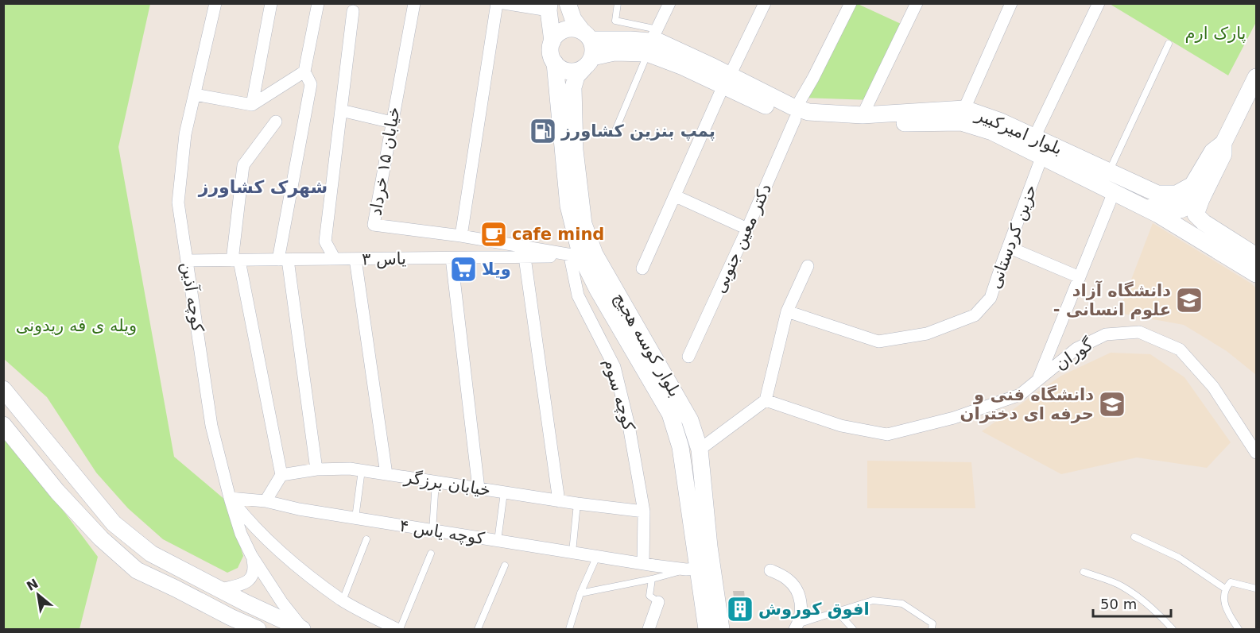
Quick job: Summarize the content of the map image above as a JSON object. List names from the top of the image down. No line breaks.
{"streets":{"street":["بلوار امیرکبیر","خیابان ۱۵ خرداد","حزین کردستانی","دکتر معین جنوبی","یاس ۳","کوچه آذین","بلوار کوسه هجیج","گوران","کوچه سوم","خیابان برزگر","کوچه یاس ۴"]},"crossings":[["بلوار امیرکبیر","حزین کردستانی"],["بلوار امیرکبیر","دکتر معین جنوبی"],["بلوار امیرکبیر","بلوار کوسه هجیج"],["خیابان ۱۵ خرداد","یاس ۳"],["خیابان ۱۵ خرداد","بلوار کوسه هجیج"],["خیابان ۱۵ خرداد","کوچه سوم"],["یاس ۳","کوچه آذین"],["یاس ۳","بلوار کوسه هجیج"],["یاس ۳","کوچه سوم"],["کوچه آذین","کوچه یاس ۴"],["بلوار کوسه هجیج","کوچه سوم"],["بلوار کوسه هجیج","کوچه یاس ۴"],["کوچه سوم","خیابان برزگر"],["کوچه سوم","کوچه یاس ۴"]],"districts":["شهرک کشاورز"],"parks":["پارک ارم","ویله ی فه ریدونی"],"places":{"fuel station":["پمپ بنزین کشاورز"],"cafe":["cafe mind"],"supermarket":["ویلا"],"school or university":["دانشگاه آزاد - علوم انسانی","دانشگاه فنی و حرفه ای دختران"],"building":["افوق کوروش"]},"scale_bar":"50 m","north":"top left"}
